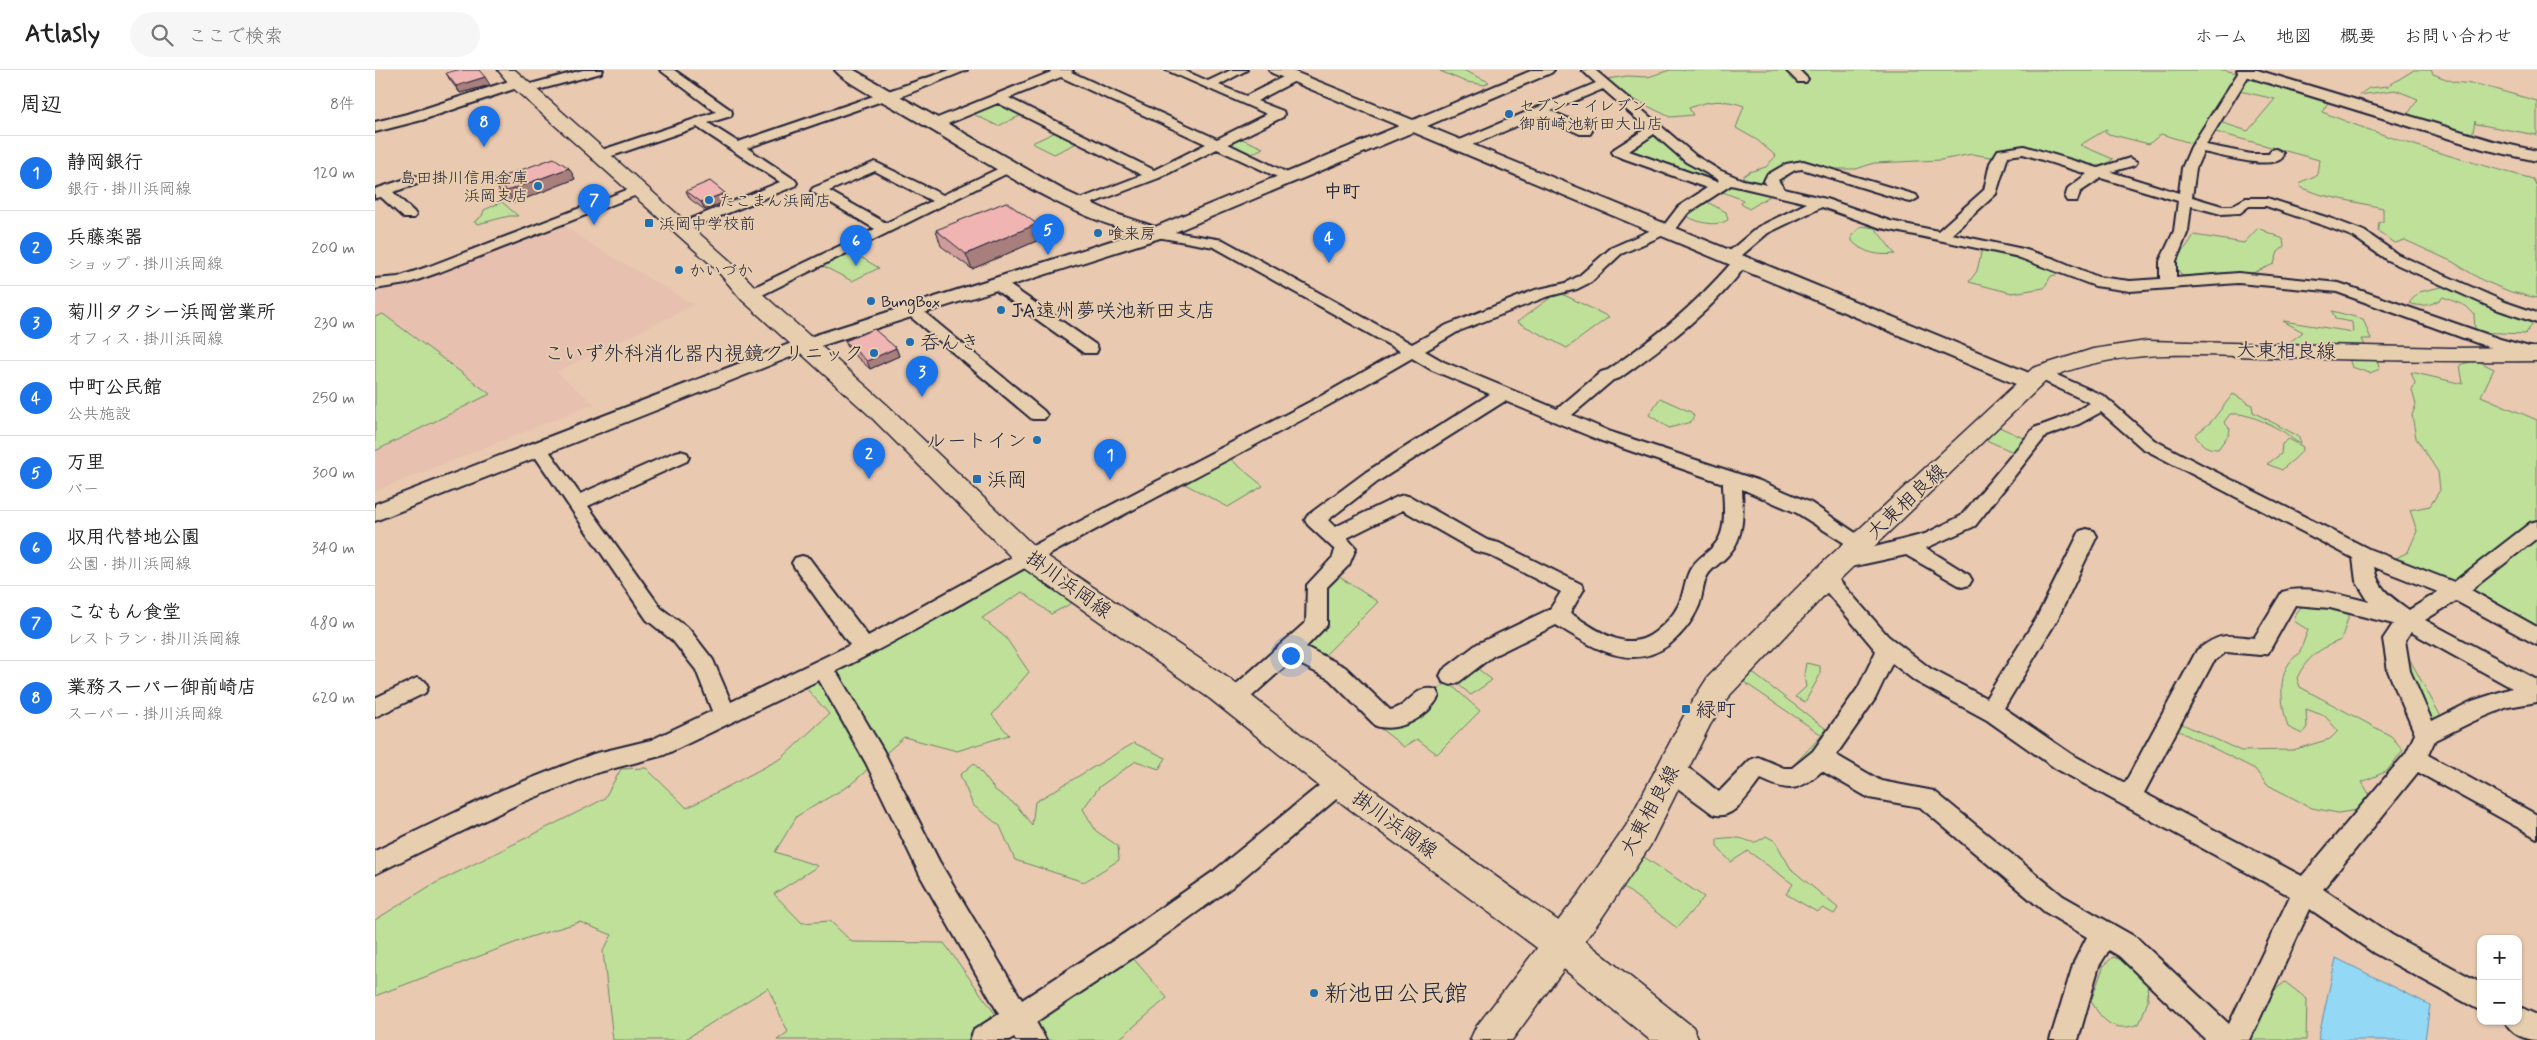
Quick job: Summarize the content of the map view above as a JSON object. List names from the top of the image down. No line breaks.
{"streets":{"main road":["大東相良線","掛川浜岡線"]},"crossings":[["大東相良線","掛川浜岡線"]],"districts":["中町"],"places":{"other":["セブン‐イレブン 御前崎池新田大山店","島田掛川信用金庫 浜岡支店","たこまん浜岡店","喰来房","かいづか","BungBox","JA遠州夢咲池新田支店","呑んき","こいず外科消化器内視鏡クリニック","ルートイン","新池田公民館"],"transit":["浜岡中学校前","浜岡","緑町"]},"page":{"header":"Atlasly","search":"ここで検索","nav":["ホーム","地図","概要","お問い合わせ"],"heading":["周辺","8件"],"pins":["8","7","5","4","6","3","2","1"],"list":[{"mark":"1","name":"静岡銀行","note":"銀行 · 掛川浜岡線","value":"120 m"},{"mark":"2","name":"兵藤楽器","note":"ショップ · 掛川浜岡線","value":"200 m"},{"mark":"3","name":"菊川タクシー浜岡営業所","note":"オフィス · 掛川浜岡線","value":"230 m"},{"mark":"4","name":"中町公民館","note":"公共施設","value":"250 m"},{"mark":"5","name":"万里","note":"バー","value":"300 m"},{"mark":"6","name":"収用代替地公園","note":"公園 · 掛川浜岡線","value":"340 m"},{"mark":"7","name":"こなもん食堂","note":"レストラン · 掛川浜岡線","value":"480 m"},{"mark":"8","name":"業務スーパー御前崎店","note":"スーパー · 掛川浜岡線","value":"620 m"}],"map_buttons":["+","−"]}}
